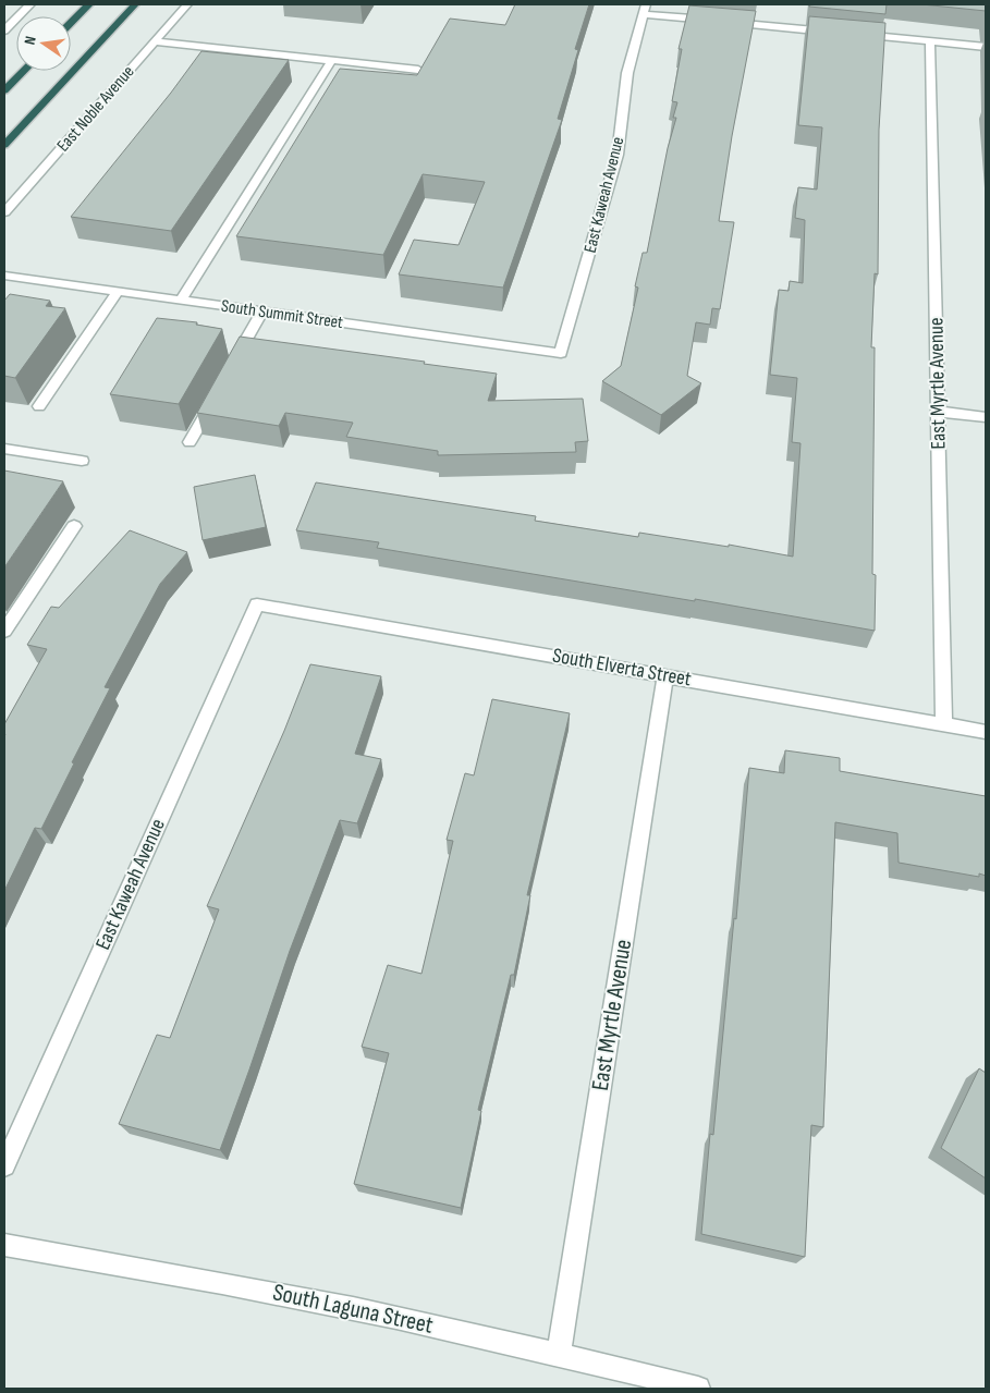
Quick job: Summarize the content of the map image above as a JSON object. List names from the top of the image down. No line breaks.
{"streets":{"street":["East Noble Avenue","East Kaweah Avenue","South Summit Street","East Myrtle Avenue","South Elverta Street","South Laguna Street"]},"crossings":[["East Kaweah Avenue","South Summit Street"],["East Kaweah Avenue","South Elverta Street"],["East Myrtle Avenue","South Elverta Street"],["East Myrtle Avenue","South Laguna Street"]],"north":"left"}
